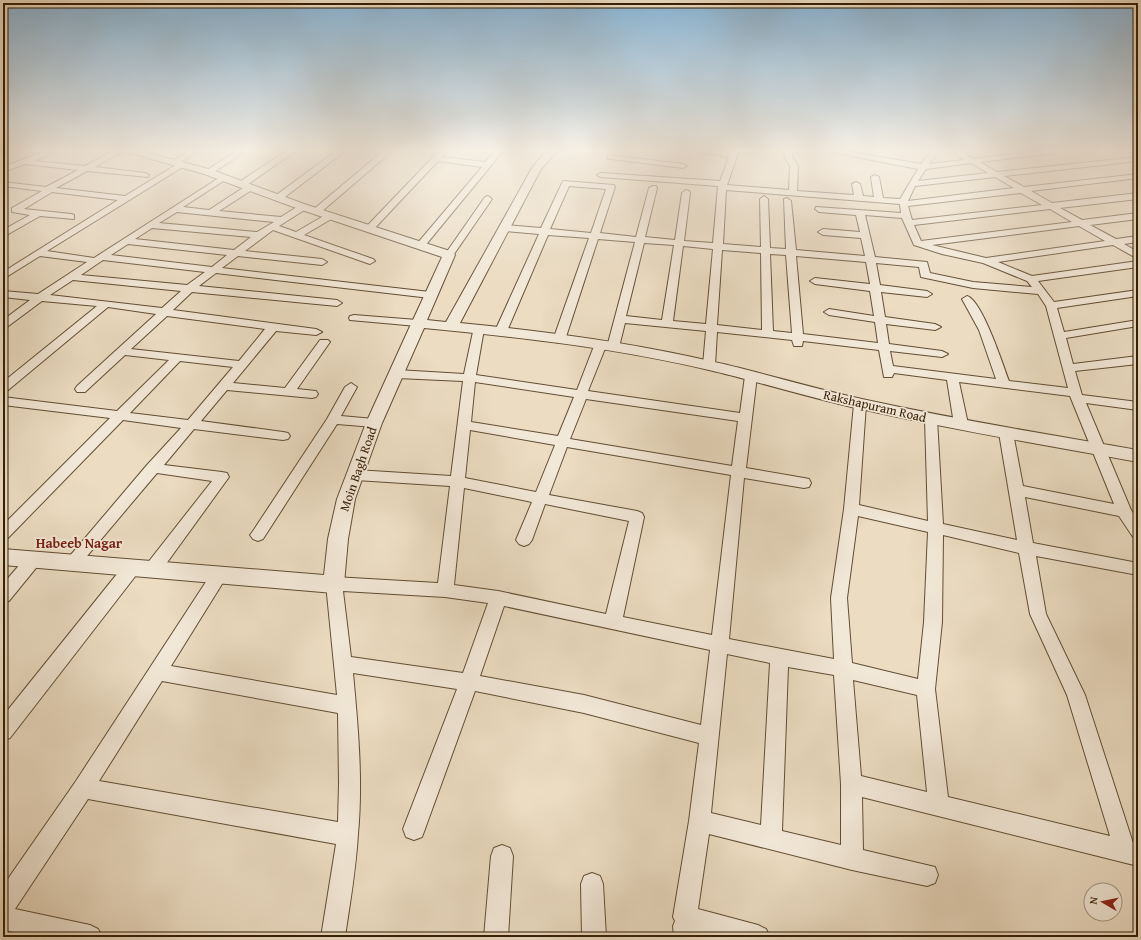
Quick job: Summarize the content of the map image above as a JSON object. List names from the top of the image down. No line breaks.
{"streets":{"street":["Rakshapuram Road","Moin Bagh Road"]},"districts":["Habeeb Nagar"],"north":"left"}
